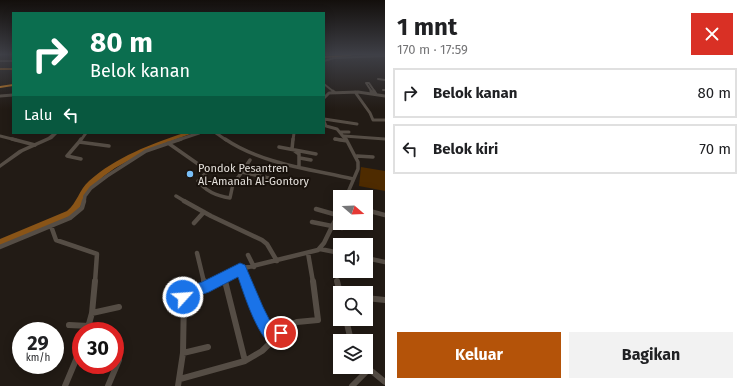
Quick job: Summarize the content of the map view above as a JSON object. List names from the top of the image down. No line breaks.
{"places":["Pondok Pesantren Al-Amanah Al-Gontory"],"north":"right","page":{"heading":["1 mnt","170 m · 17:59"],"turn":["80 m","Belok kanan"],"list":[{"name":"Belok kanan","value":"80 m"},{"name":"Belok kiri","value":"70 m"}],"then":"Lalu","speed":"29 km/h","limit":"30","buttons":["Keluar","Bagikan"]}}
